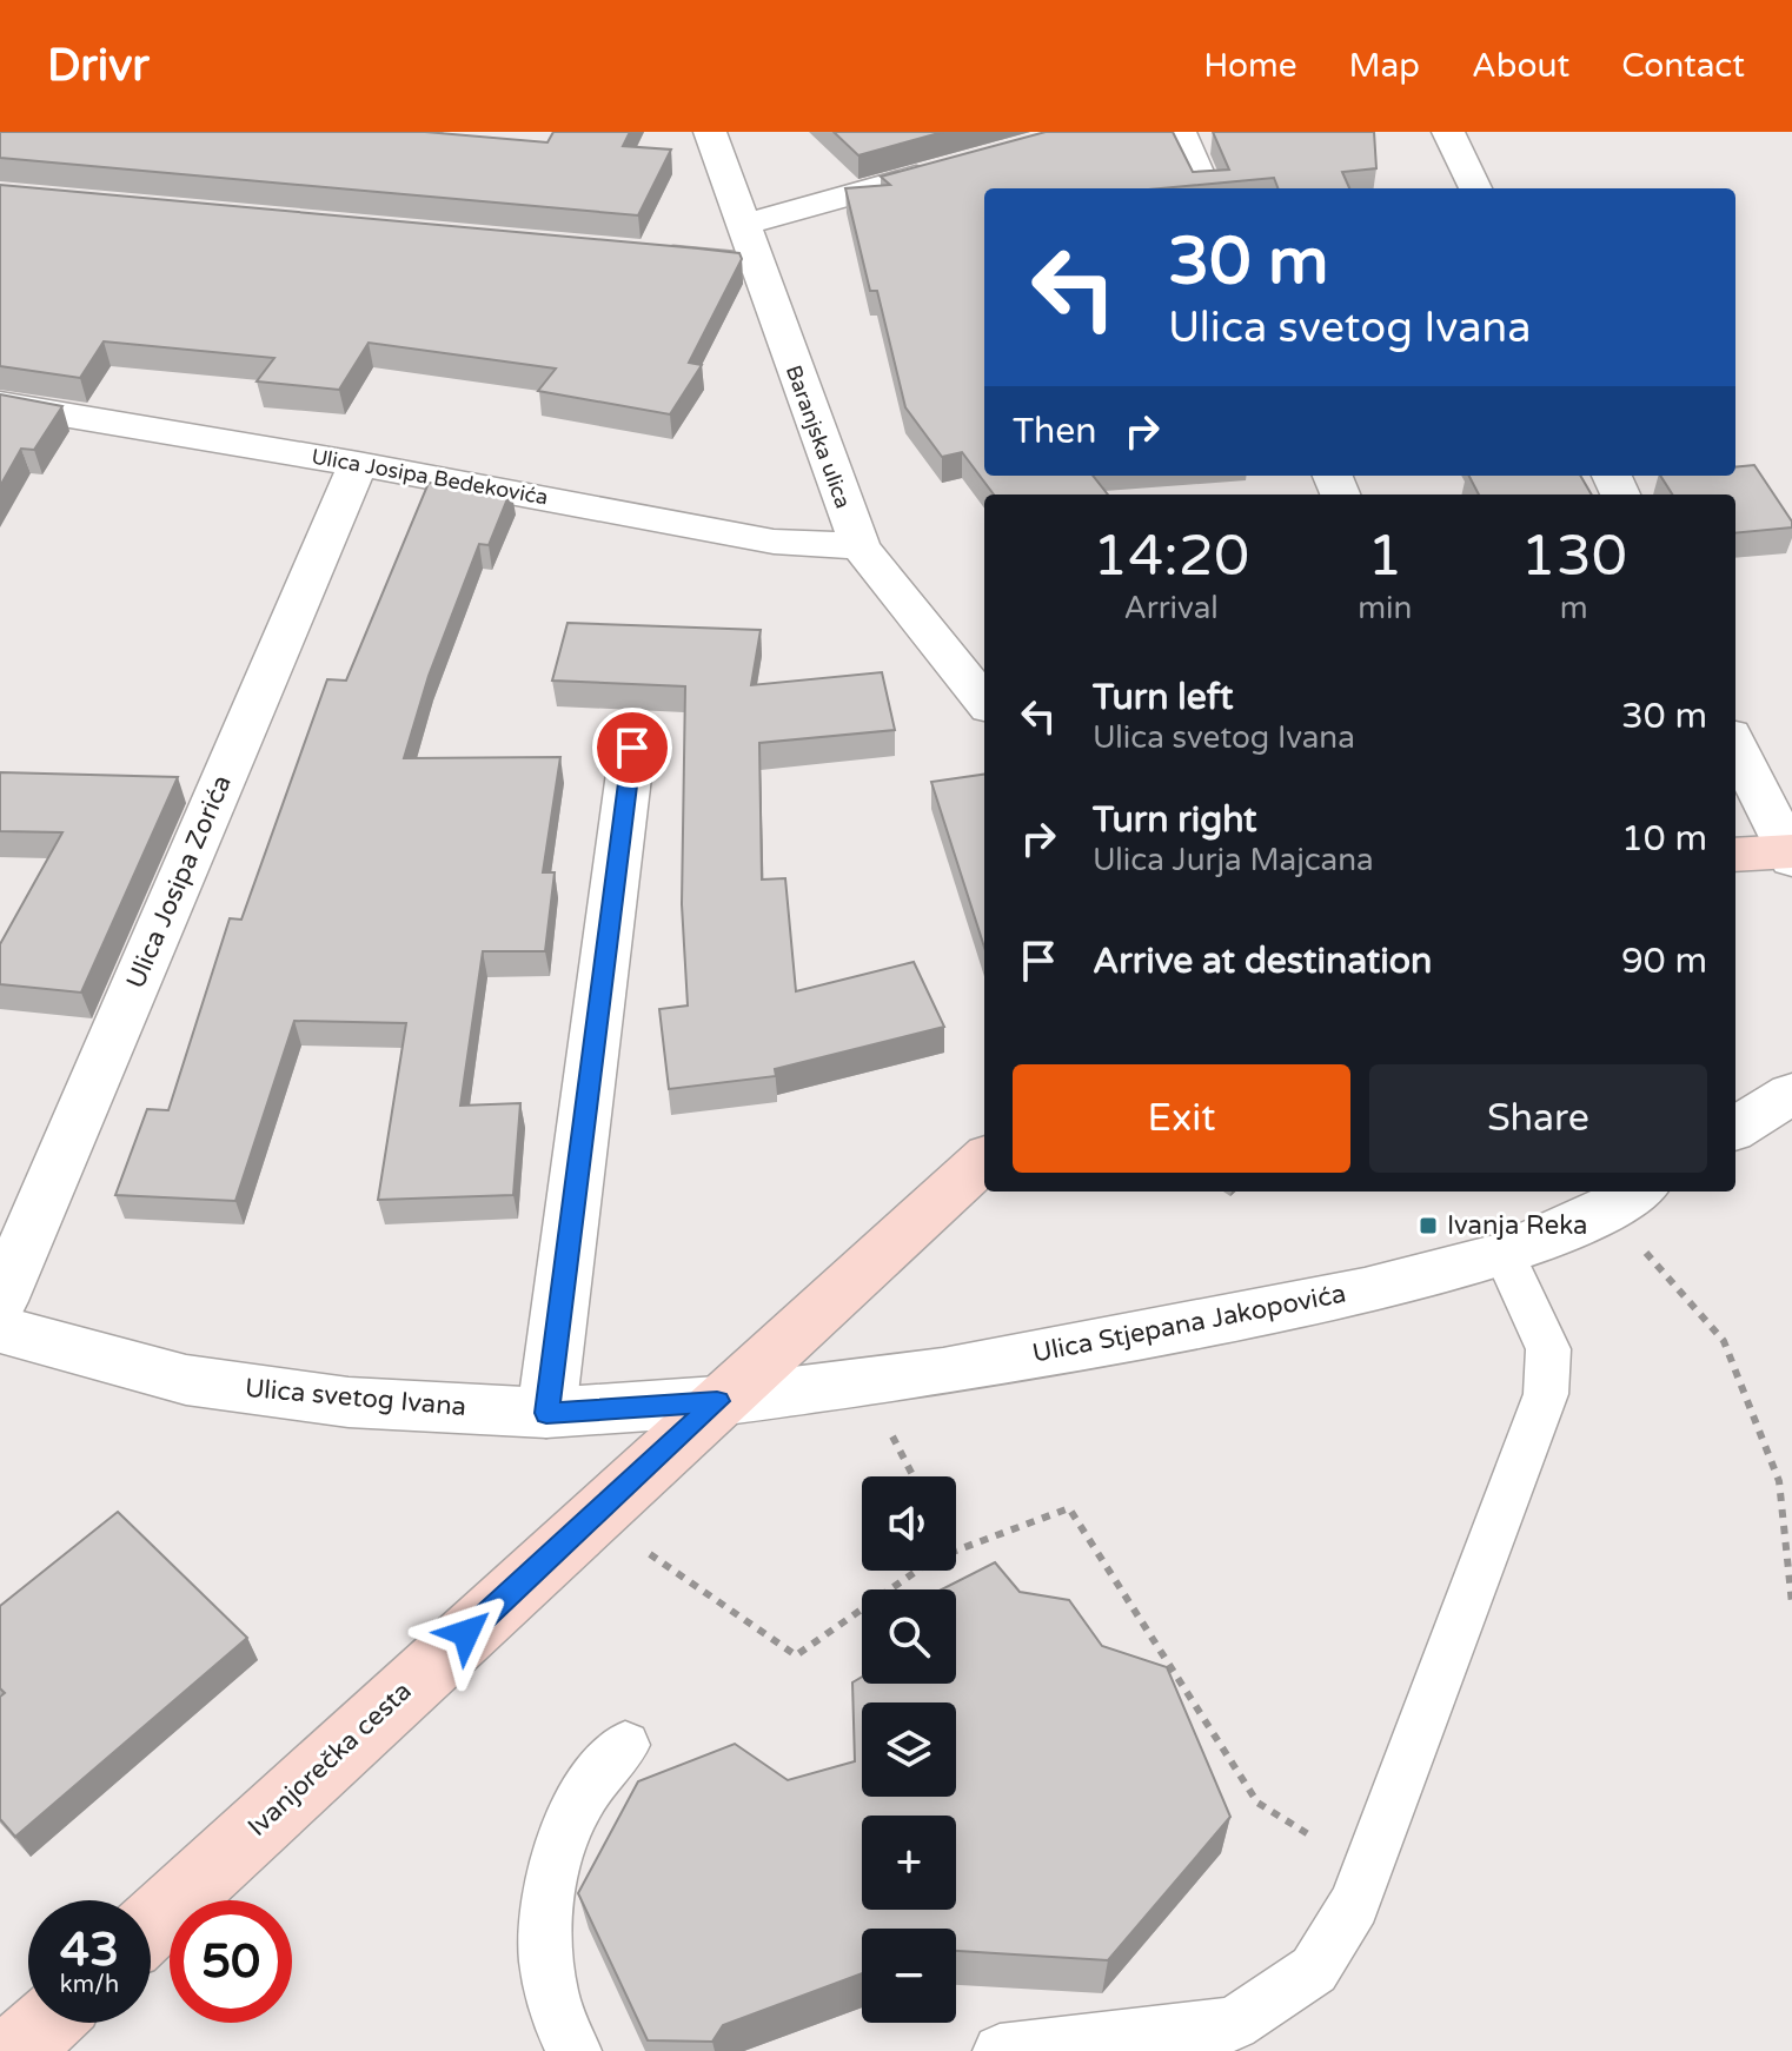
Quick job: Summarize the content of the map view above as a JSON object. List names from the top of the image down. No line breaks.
{"streets":{"main road":["Ivanjorečka cesta"],"street":["Baranjska ulica","Ulica Josipa Bedekovića","Ulica Josipa Zorića","Ulica Stjepana Jakopovića","Ulica svetog Ivana"]},"crossings":[["Baranjska ulica","Ulica Josipa Bedekovića"],["Ulica Josipa Bedekovića","Ulica Josipa Zorića"],["Ulica Stjepana Jakopovića","Ulica svetog Ivana"],["Ulica Stjepana Jakopovića","Ivanjorečka cesta"],["Ulica svetog Ivana","Ivanjorečka cesta"]],"places":{"transit":["Ivanja Reka"]},"page":{"header":"Drivr","nav":["Home","Map","About","Contact"],"turn":["30 m","Ulica svetog Ivana"],"then":"Then","eta":["14:20","Arrival","1","min","130","m"],"list":[{"name":"Turn left","note":"Ulica svetog Ivana","value":"30 m"},{"name":"Turn right","note":"Ulica Jurja Majcana","value":"10 m"},{"name":"Arrive at destination","value":"90 m"}],"buttons":["Exit","Share"],"map_buttons":["+","−"],"speed":"43 km/h","limit":"50"}}
